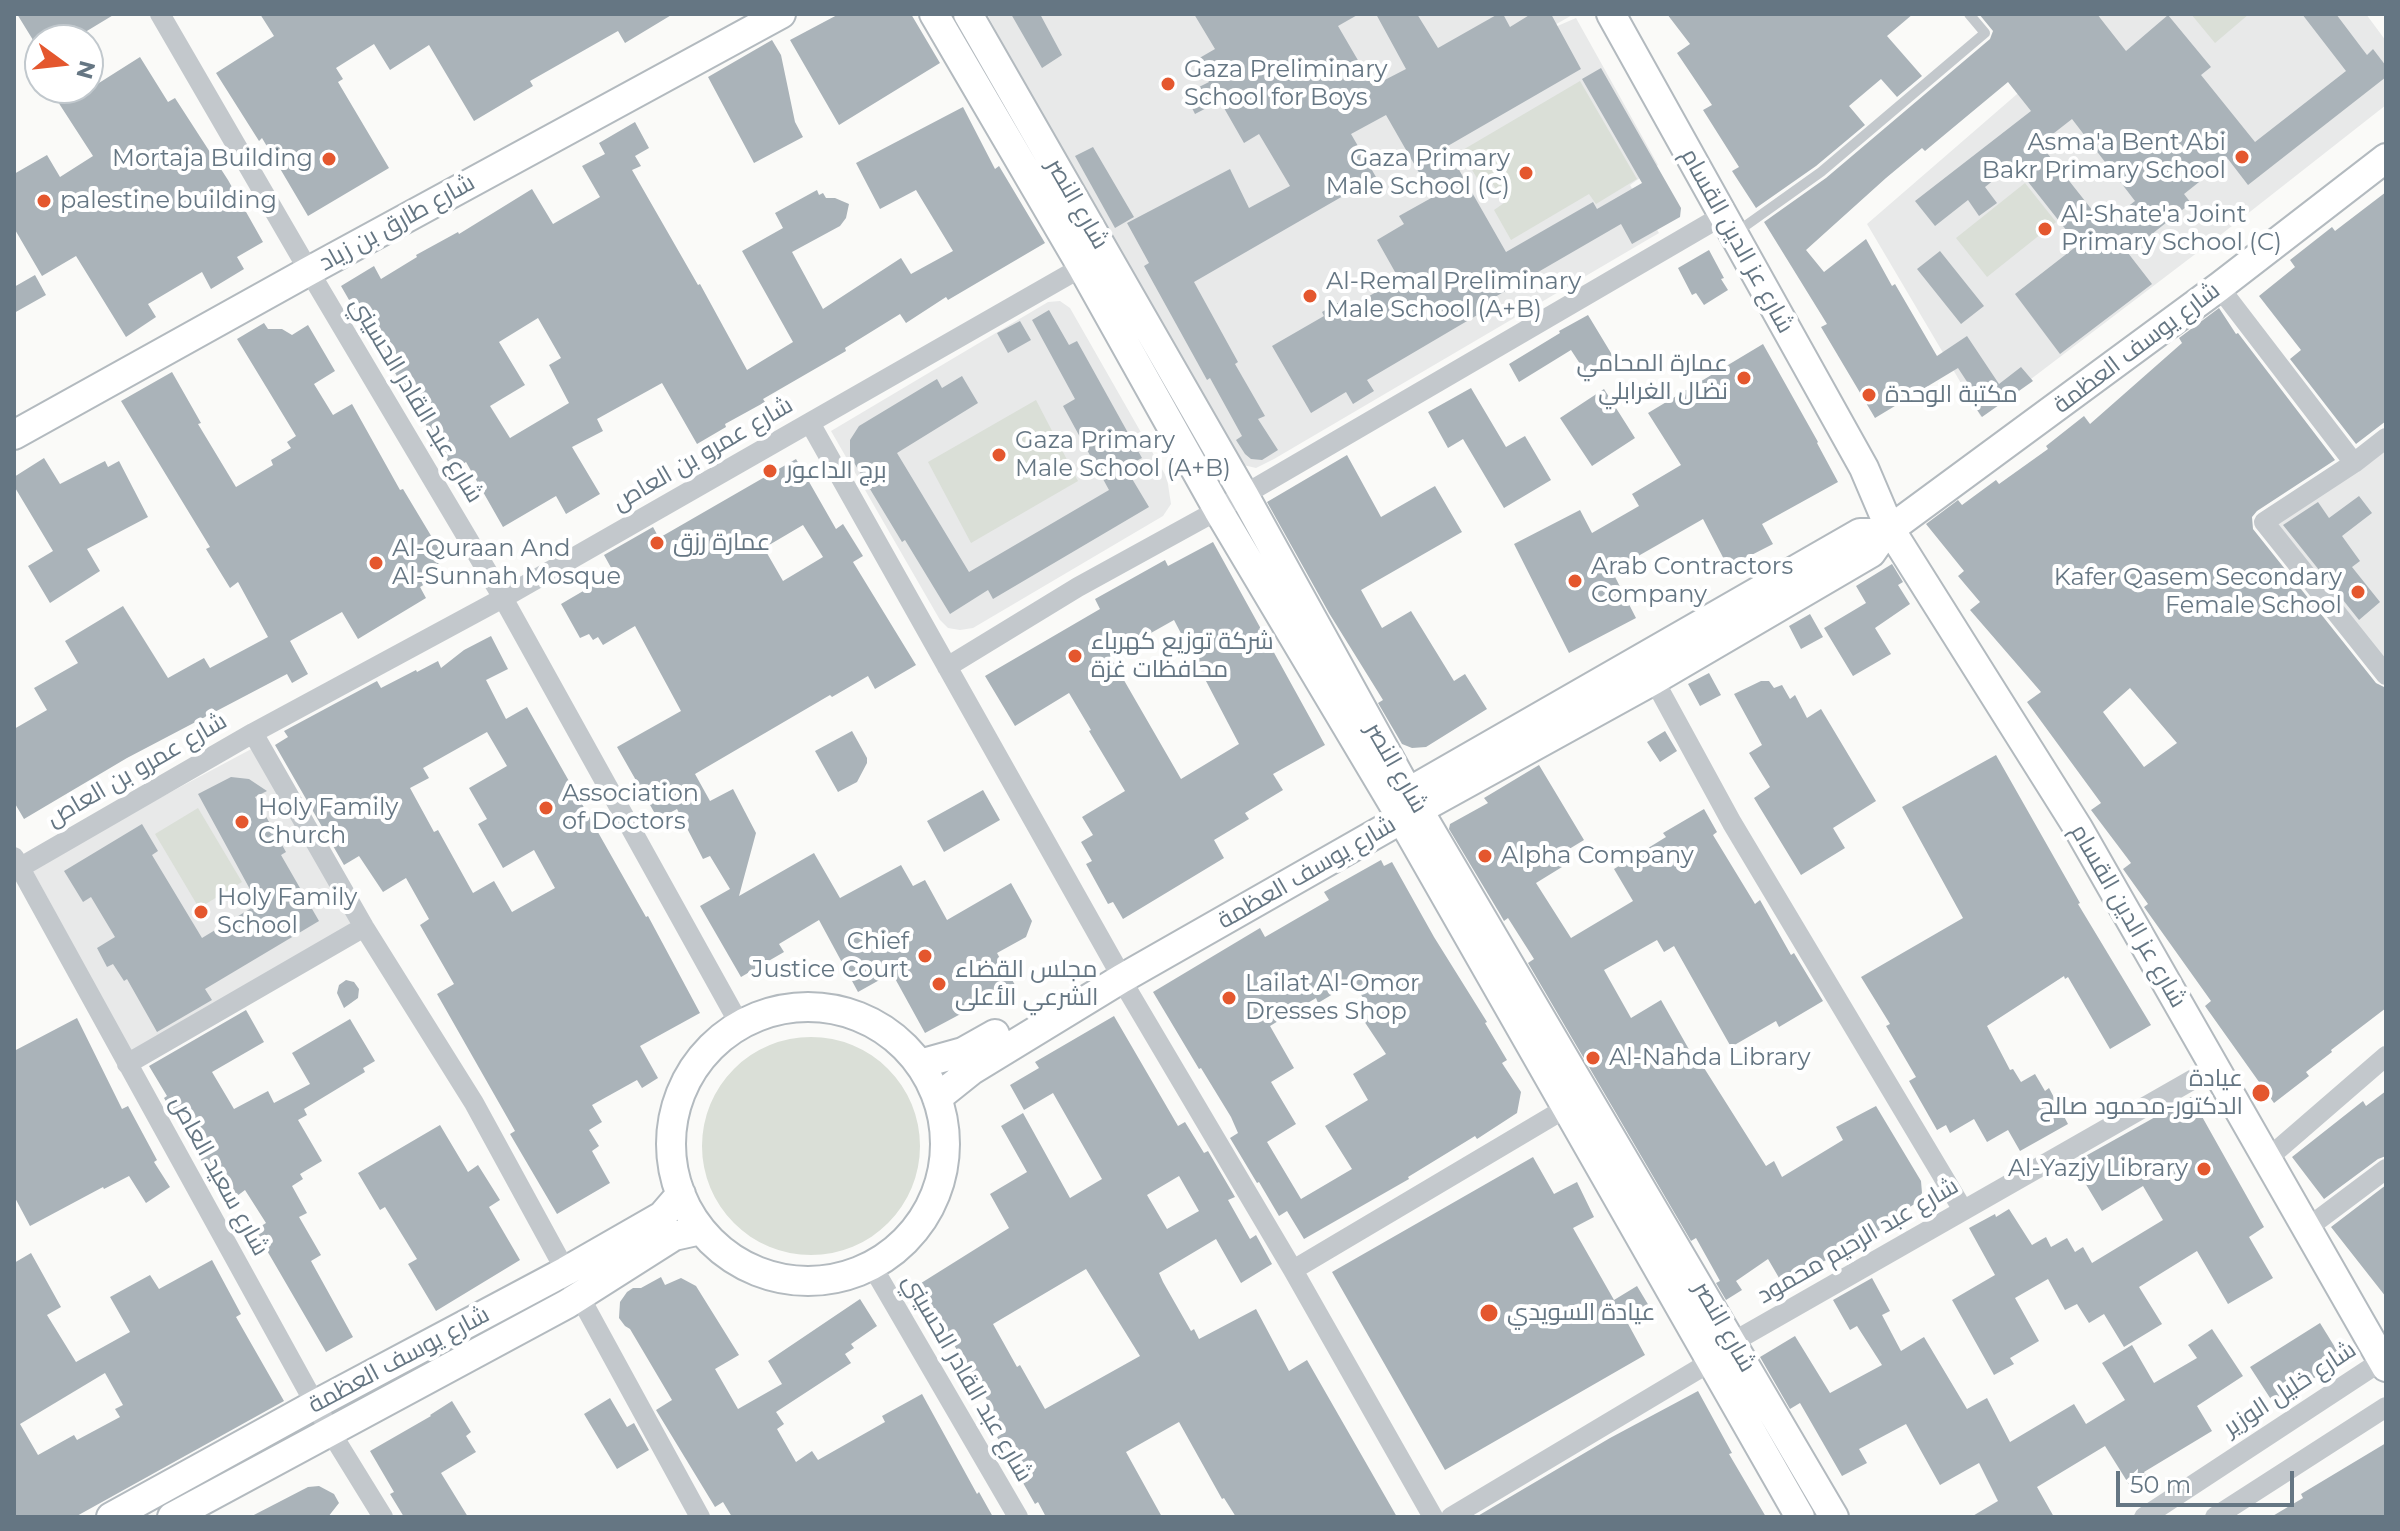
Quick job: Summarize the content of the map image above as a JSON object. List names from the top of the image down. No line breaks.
{"streets":{"main road":["شارع النصر","شارع طارق بن زياد","شارع عز الدين القسام","شارع يوسف العظمة"],"street":["شارع عبد القادر الحسيني","شارع عمرو بن العاص","شارع سعيد العاص","شارع عبد الرحيم محمود","شارع خليل الوزير"]},"crossings":[["شارع النصر","شارع يوسف العظمة"],["شارع النصر","شارع عمرو بن العاص"],["شارع النصر","شارع عبد الرحيم محمود"],["شارع طارق بن زياد","شارع عبد القادر الحسيني"],["شارع عز الدين القسام","شارع يوسف العظمة"],["شارع عز الدين القسام","شارع عبد الرحيم محمود"],["شارع عز الدين القسام","شارع خليل الوزير"],["شارع يوسف العظمة","شارع عبد القادر الحسيني"],["شارع يوسف العظمة","شارع سعيد العاص"],["شارع عبد القادر الحسيني","شارع عمرو بن العاص"],["شارع عمرو بن العاص","شارع سعيد العاص"]],"places":["Gaza Preliminary School for Boys","Asma'a Bent Abi Bakr Primary School","Mortaja Building","Gaza Primary Male School (C)","palestine building","Al-Shate'a Joint Primary School (C)","Al-Remal Preliminary Male School (A+B)","عمارة المحامي نضال الغرابلي","مكتبة الوحدة","Gaza Primary Male School (A+B)","برج الداعور","عمارة رزق","Al-Quraan And Al-Sunnah Mosque","Arab Contractors Company","Kafer Qasem Secondary Female School","شركة توزيع كهرباء محافظات غزة","Association of Doctors","Holy Family Church","Alpha Company","Holy Family School","Chief Justice Court","مجلس القضاء الشرعي الأعلى","Lailat Al-Omor Dresses Shop","Al-Nahda Library","عيادة الدكتور-محمود صالح","Al-Yazjy Library","عيادة السويدي"],"scale_bar":"50 m","north":"right"}
